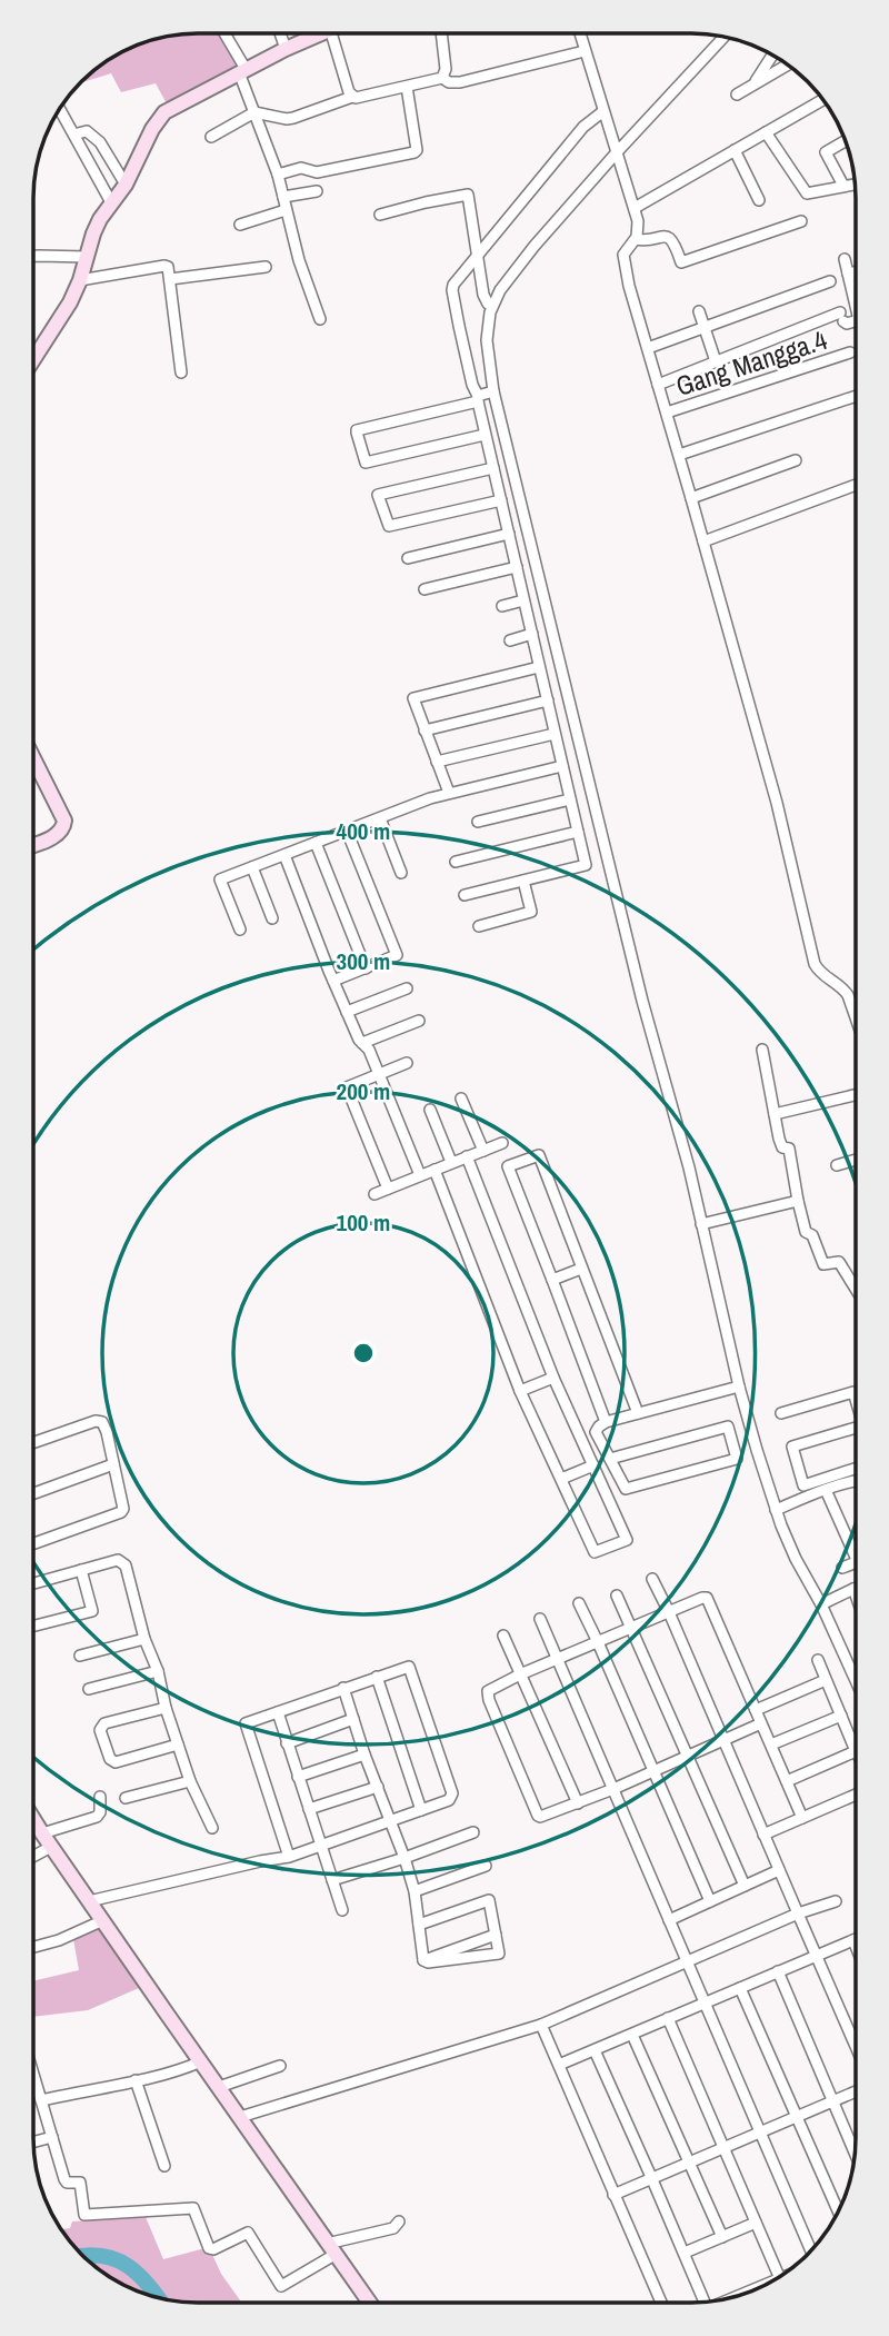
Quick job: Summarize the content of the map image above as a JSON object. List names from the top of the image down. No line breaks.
{"streets":{"street":["Gang Mangga.4"]},"rings":["400 m","300 m","200 m","100 m"]}
